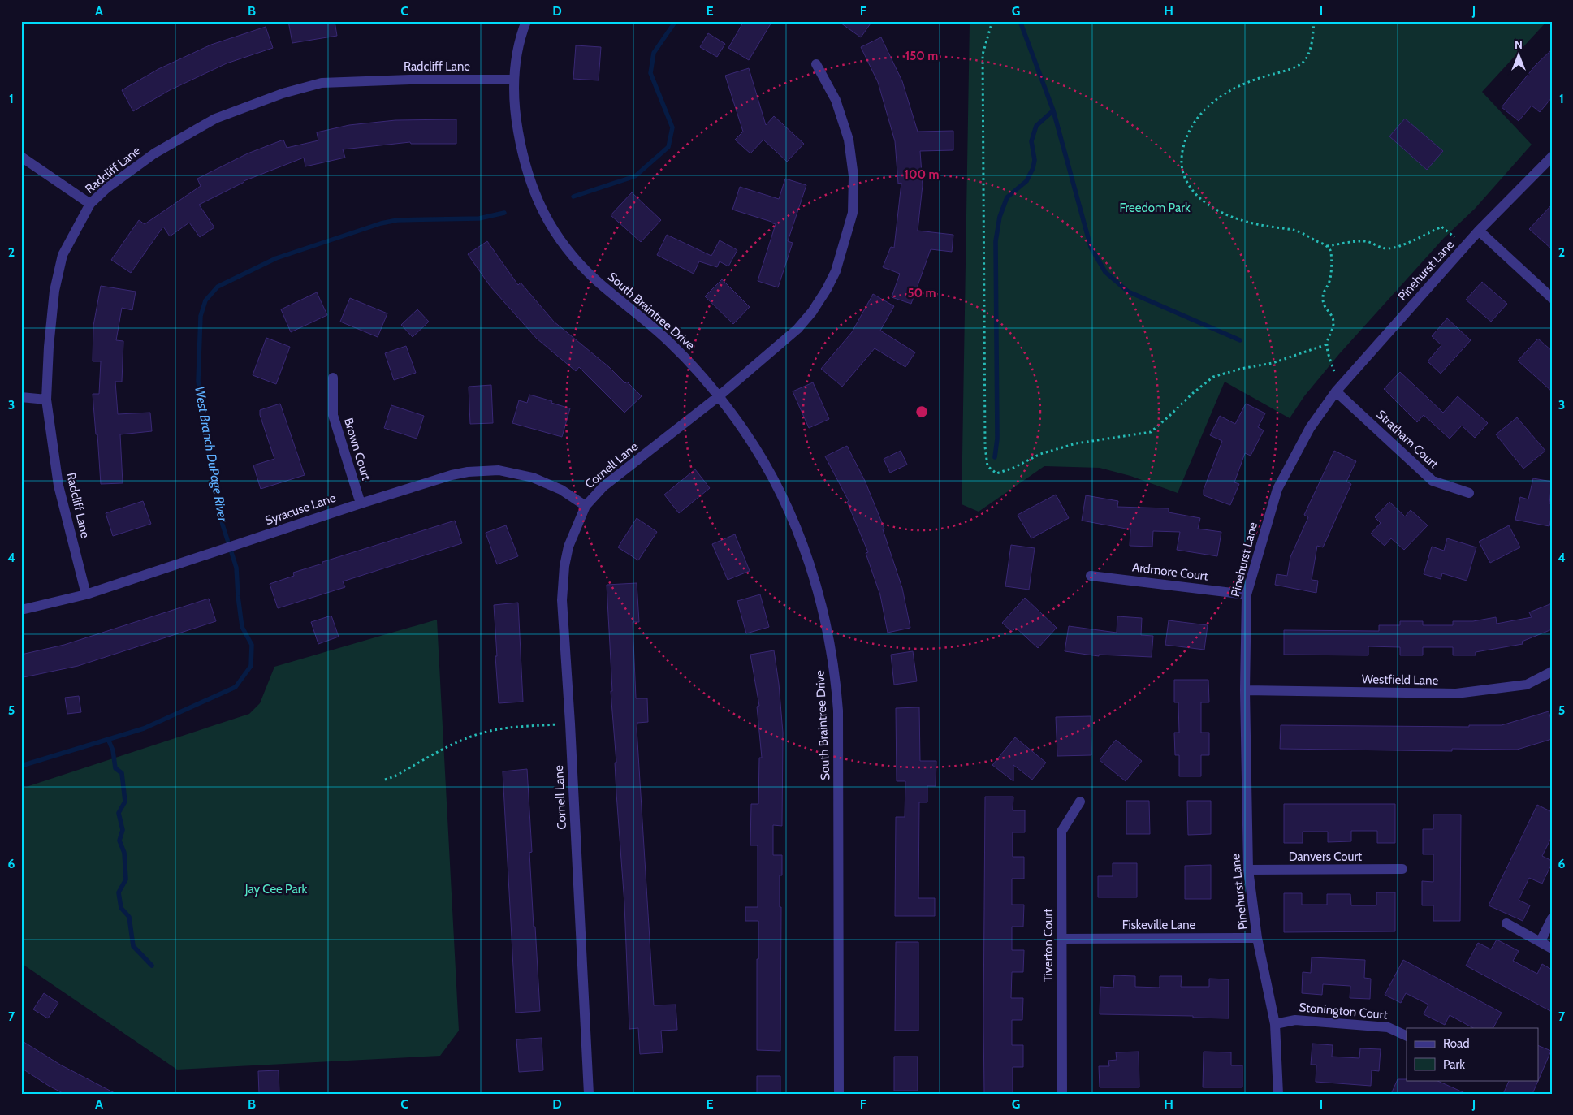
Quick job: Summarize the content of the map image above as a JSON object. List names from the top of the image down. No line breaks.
{"streets":{"street":["Radcliff Lane","Pinehurst Lane","South Braintree Drive","Stratham Court","Brown Court","Cornell Lane","Syracuse Lane","Ardmore Court","Westfield Lane","Danvers Court","Fiskeville Lane","Tiverton Court","Stonington Court"]},"crossings":[["Radcliff Lane","South Braintree Drive"],["Radcliff Lane","Syracuse Lane"],["Pinehurst Lane","Stratham Court"],["Pinehurst Lane","Ardmore Court"],["Pinehurst Lane","Westfield Lane"],["Pinehurst Lane","Danvers Court"],["Pinehurst Lane","Fiskeville Lane"],["Pinehurst Lane","Stonington Court"],["South Braintree Drive","Cornell Lane"],["Brown Court","Syracuse Lane"],["Cornell Lane","Syracuse Lane"],["Fiskeville Lane","Tiverton Court"]],"water":["West Branch DuPage River"],"parks":["Freedom Park","Jay Cee Park"],"legend":["Road","Park"],"north":"top","grid":{"columns":["A","B","C","D","E","F","G","H","I","J"],"rows":["1","2","3","4","5","6","7"]},"rings":["150 m","100 m","50 m"]}
